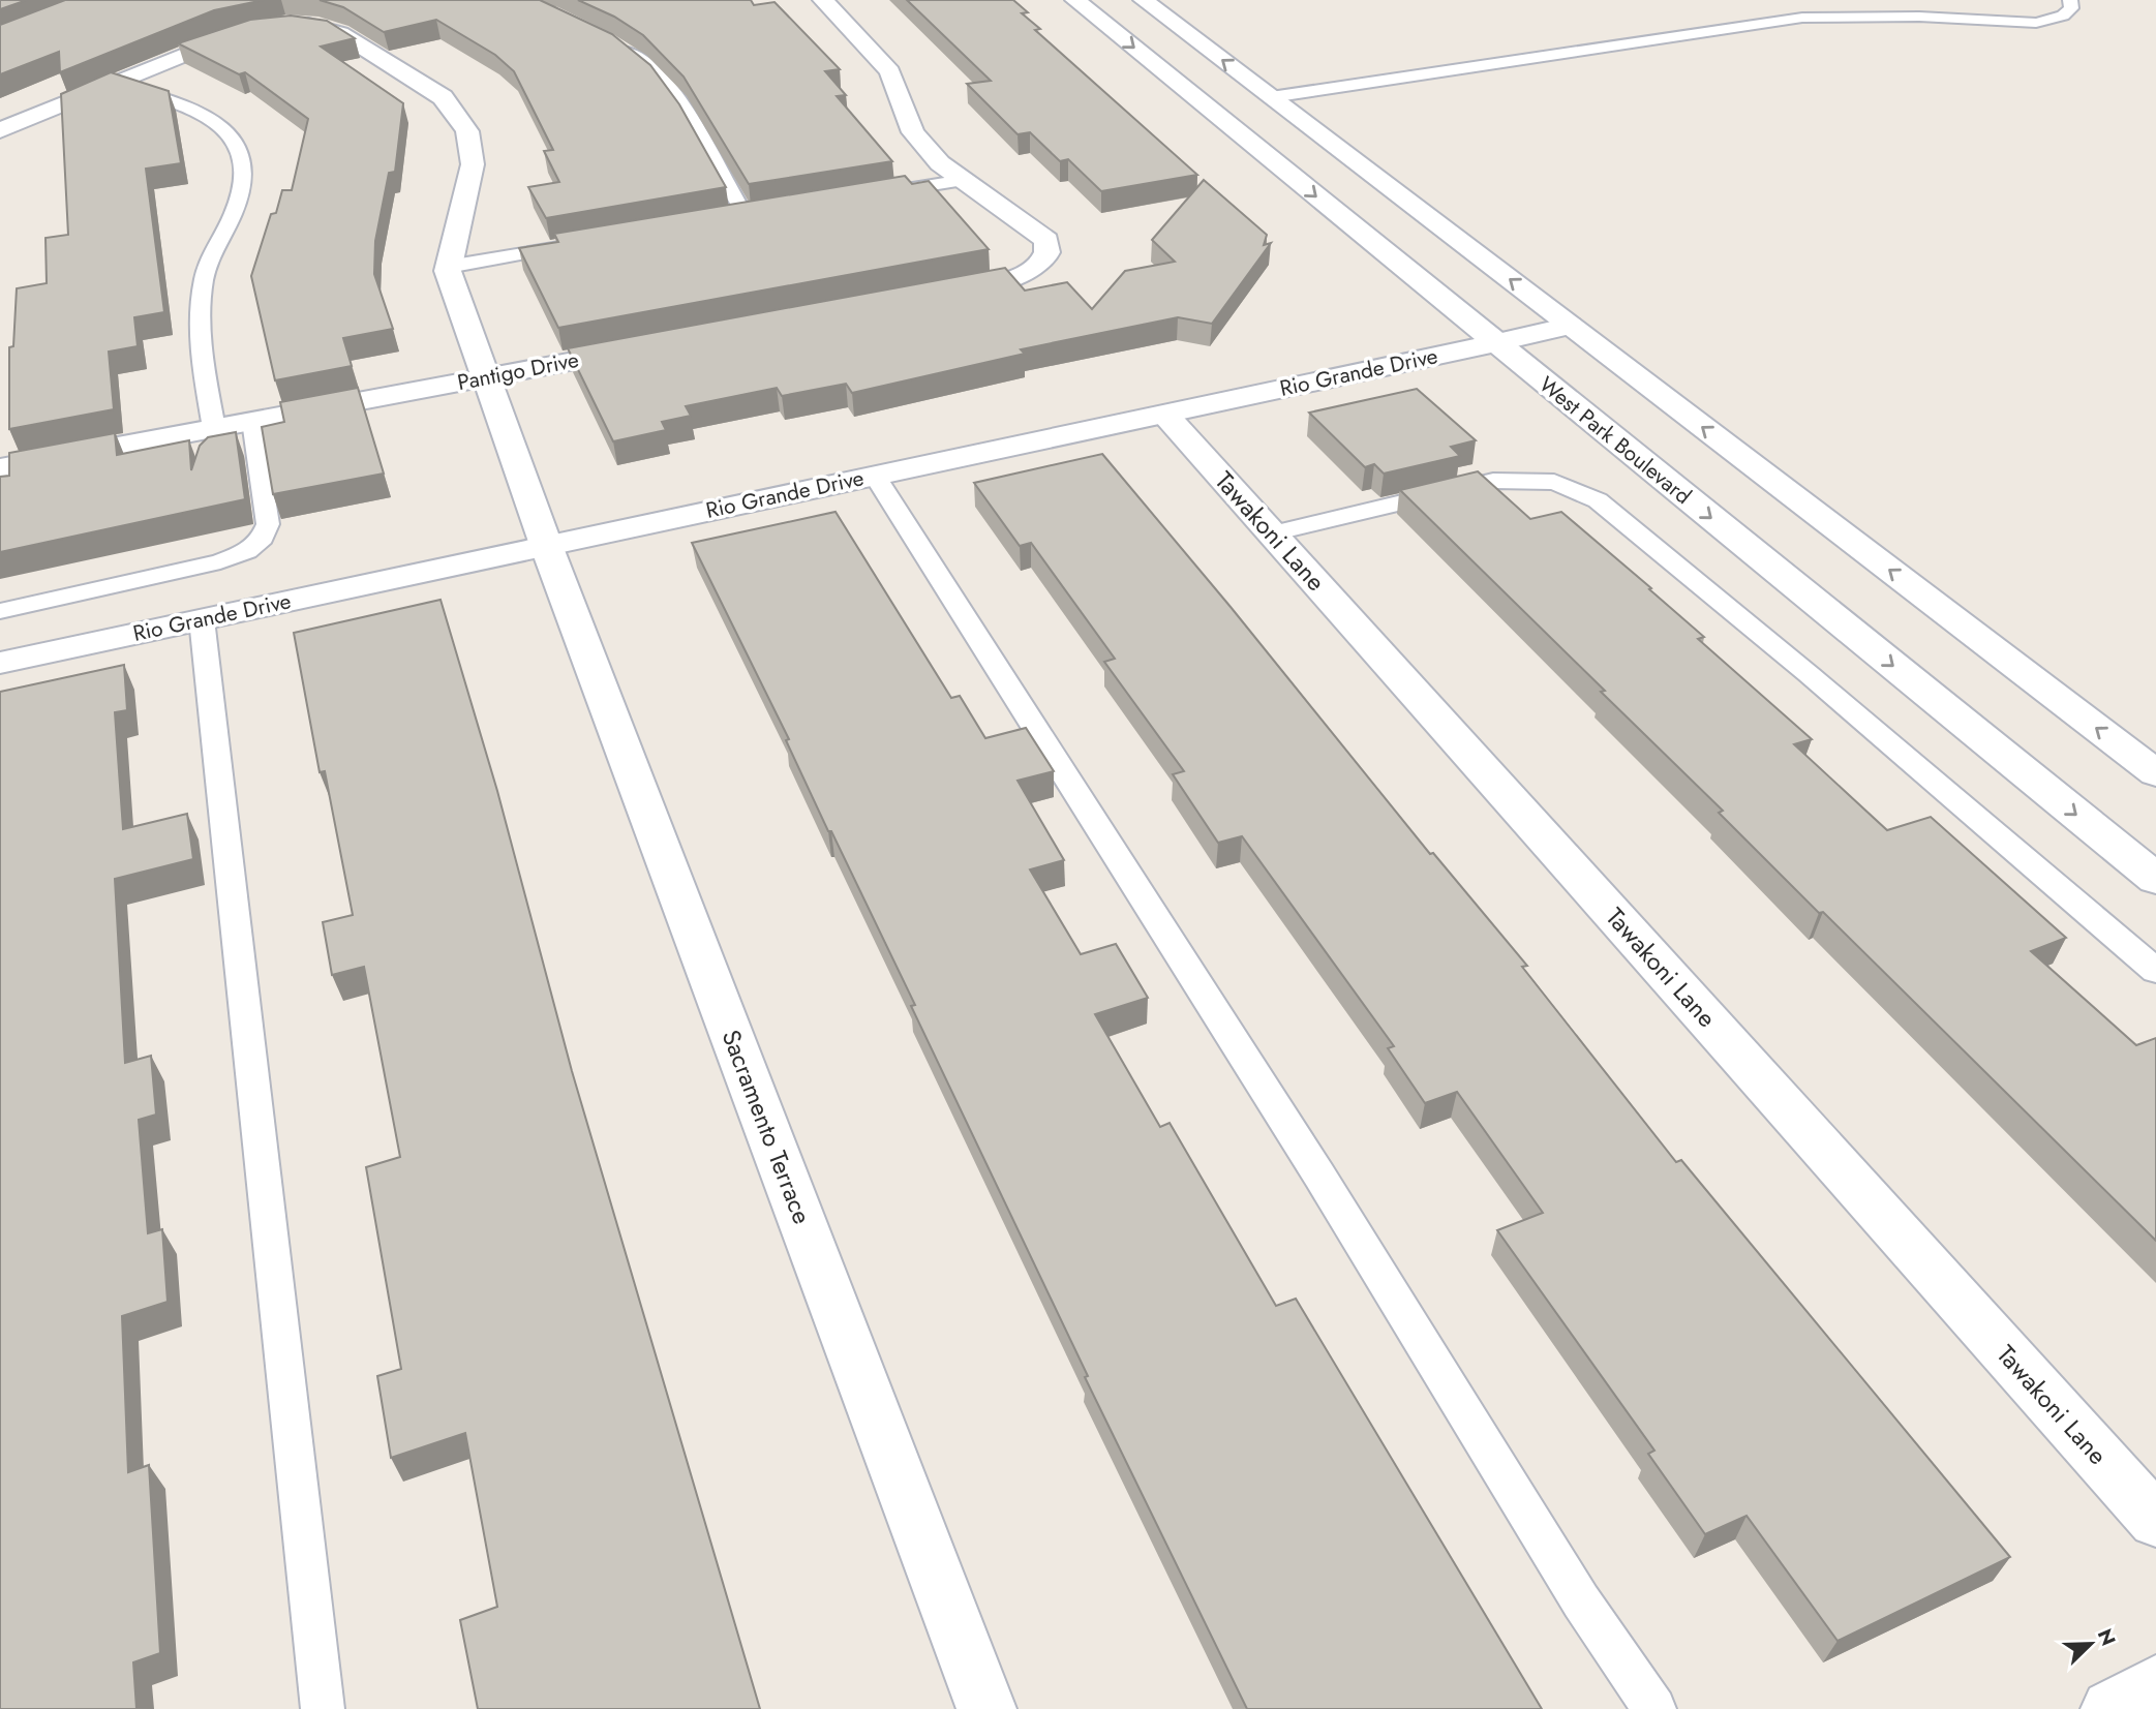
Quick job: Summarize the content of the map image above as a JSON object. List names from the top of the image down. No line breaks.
{"streets":{"street":["Pantigo Drive","Rio Grande Drive","West Park Boulevard","Tawakoni Lane","Sacramento Terrace"]},"crossings":[["Pantigo Drive","Sacramento Terrace"],["Rio Grande Drive","West Park Boulevard"],["Rio Grande Drive","Tawakoni Lane"],["Rio Grande Drive","Sacramento Terrace"]],"north":"top right"}
